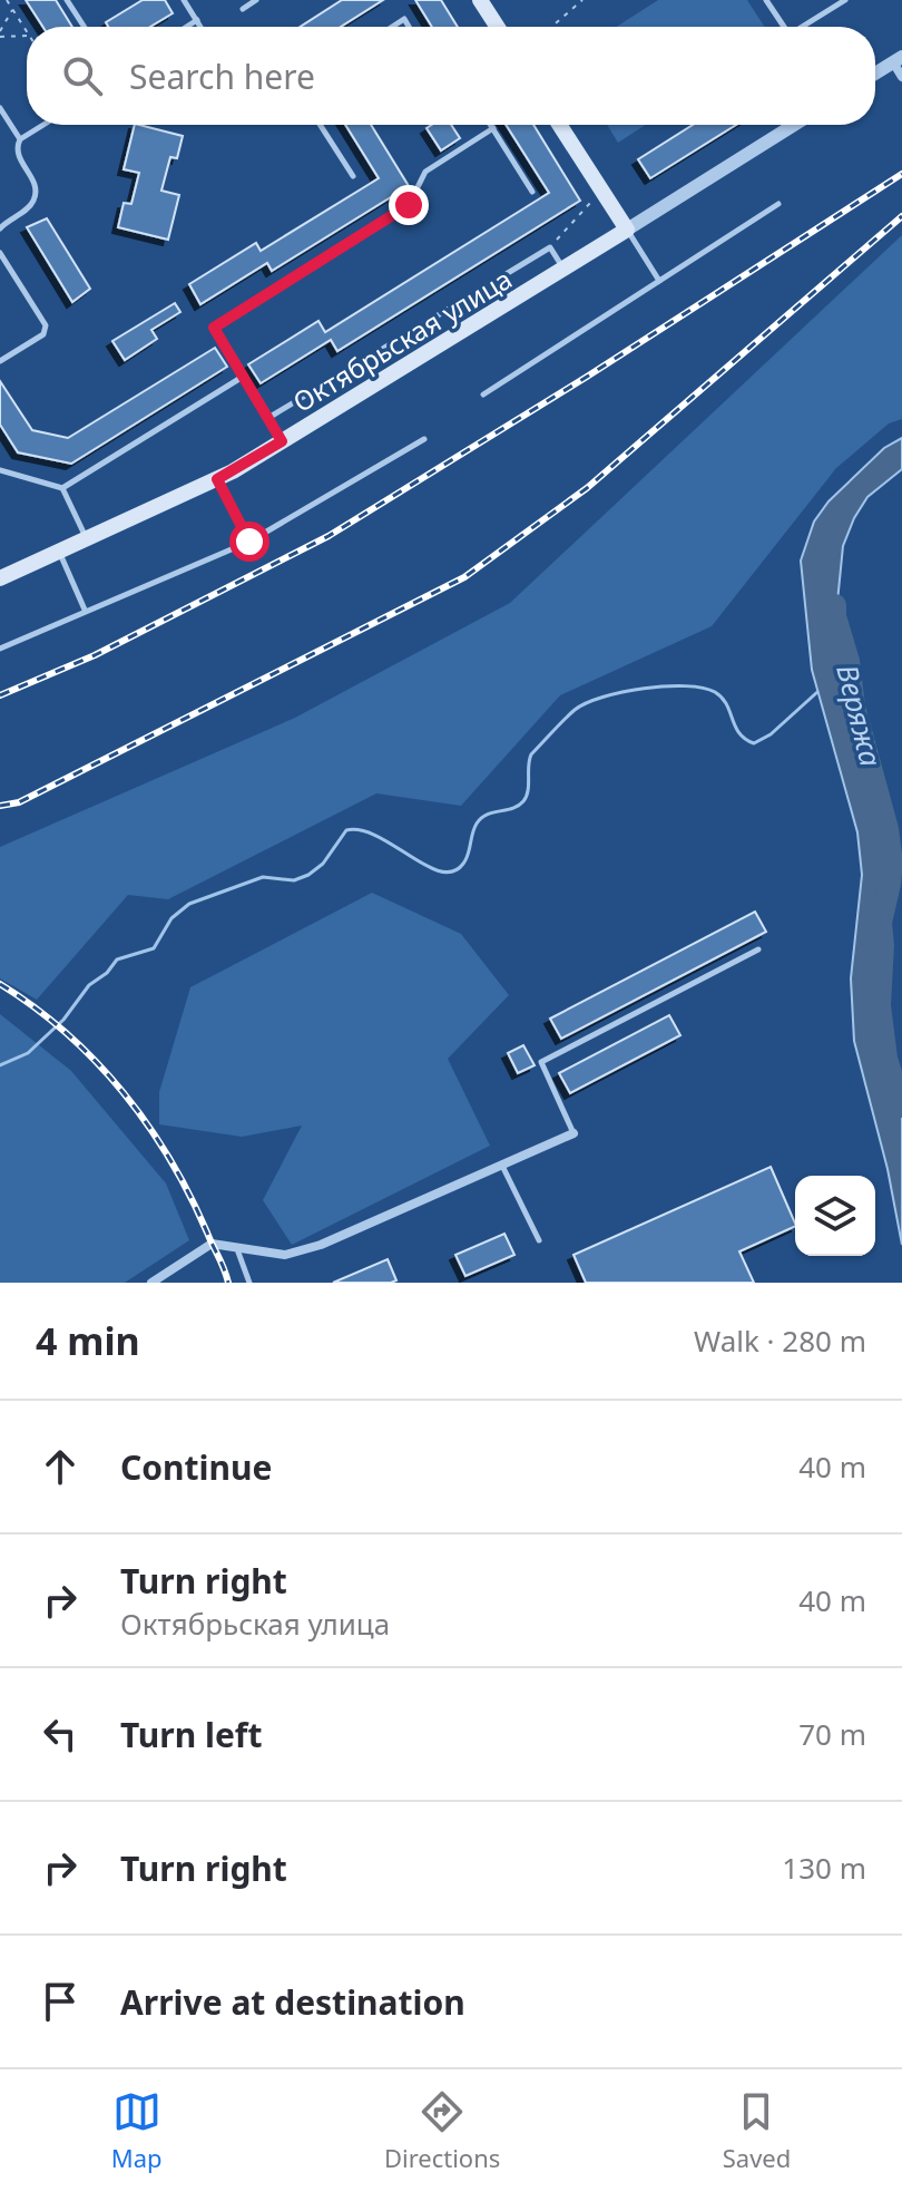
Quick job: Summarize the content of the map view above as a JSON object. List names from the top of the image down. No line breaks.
{"streets":{"main road":["Октябрьская улица"]},"water":["Веряжа"],"page":{"search":"Search here","heading":["4 min","Walk · 280 m"],"list":[["Continue","40 m"],["Turn right","Октябрьская улица","40 m"],["Turn left","70 m"],["Turn right","130 m"],"Arrive at destination"],"nav":["Map","Directions","Saved"]}}
